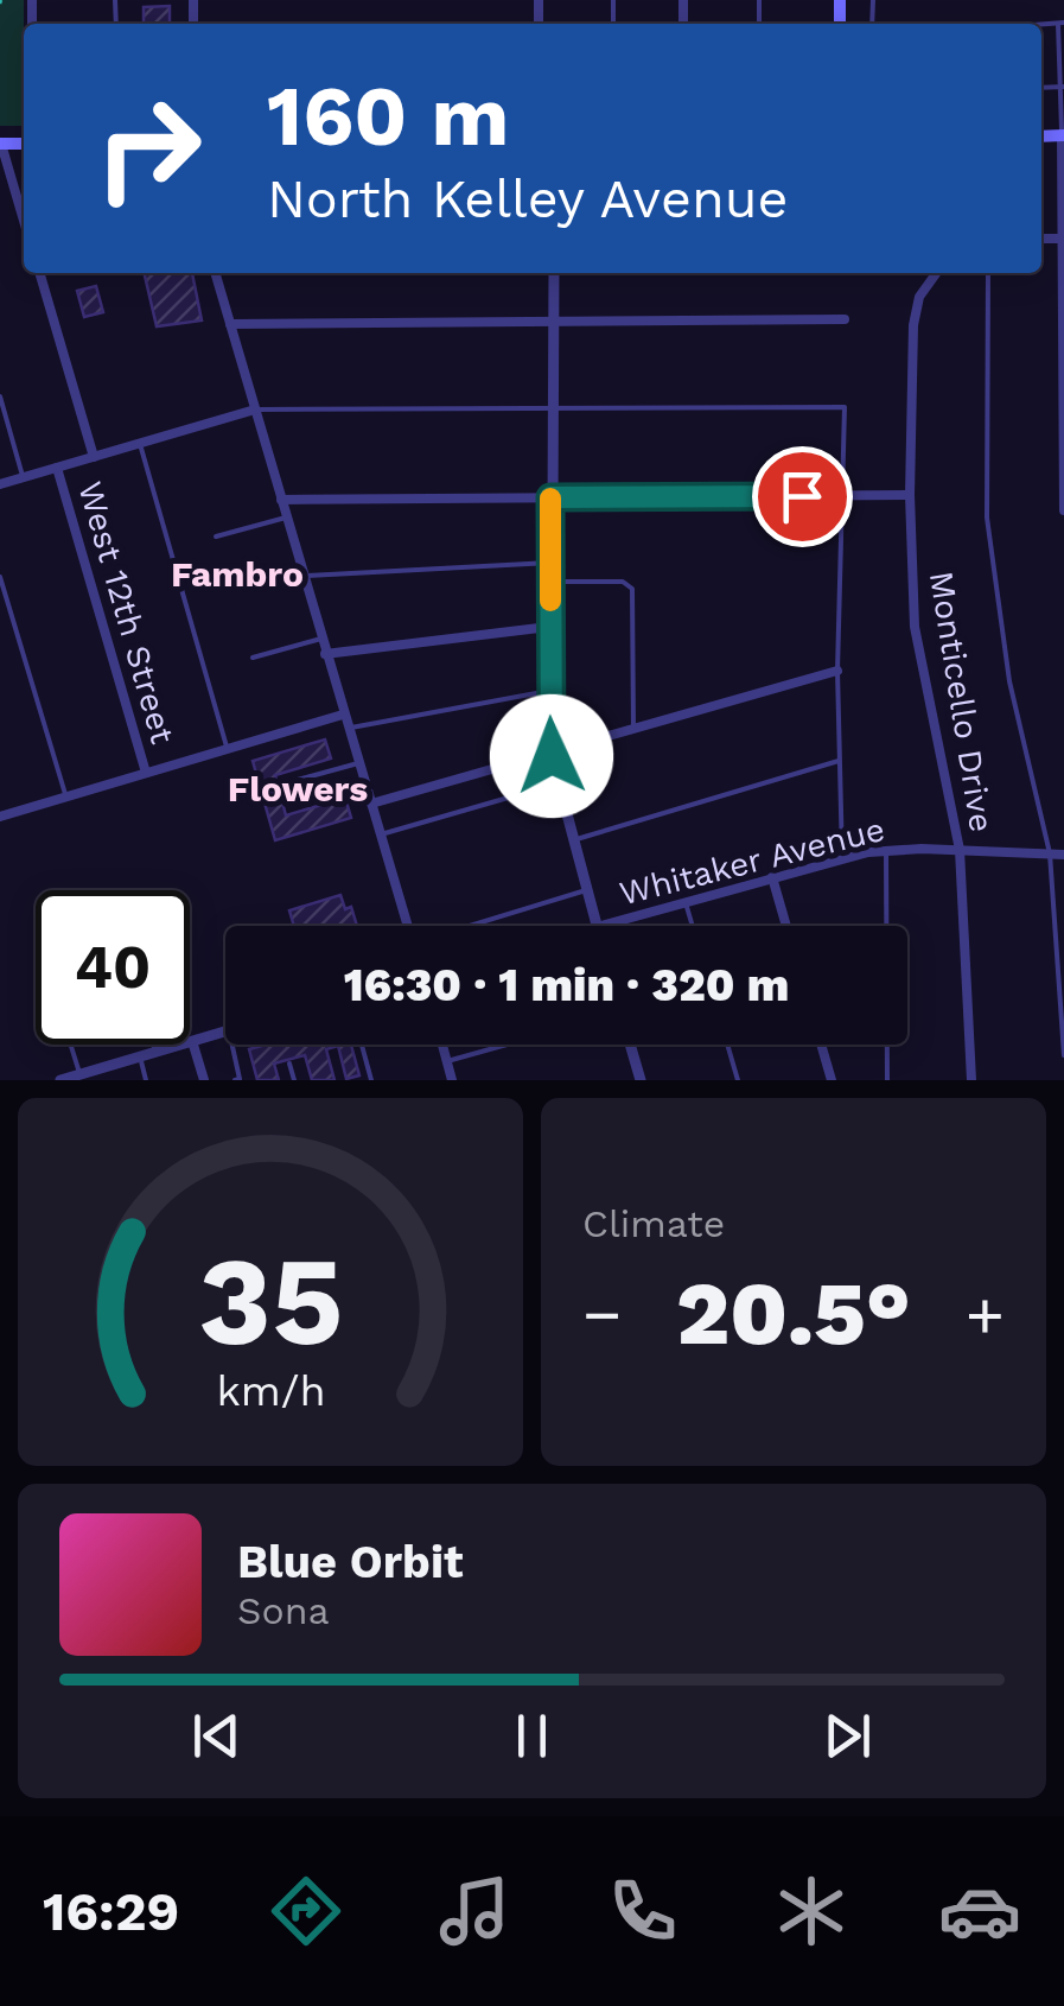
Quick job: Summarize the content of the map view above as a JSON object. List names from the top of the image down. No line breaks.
{"streets":{"street":["West 12th Street","Monticello Drive","Whitaker Avenue"]},"crossings":[["Monticello Drive","Whitaker Avenue"]],"districts":["Fambro","Flowers"],"page":{"turn":["160 m","North Kelley Avenue"],"limit":"40","trip":"16:30 · 1 min · 320 m","tile":"Climate","heat":["−","20.5°","+"],"song":["Blue Orbit","Sona"],"tabs":"16:29","gauge":["35","km/h"]}}
